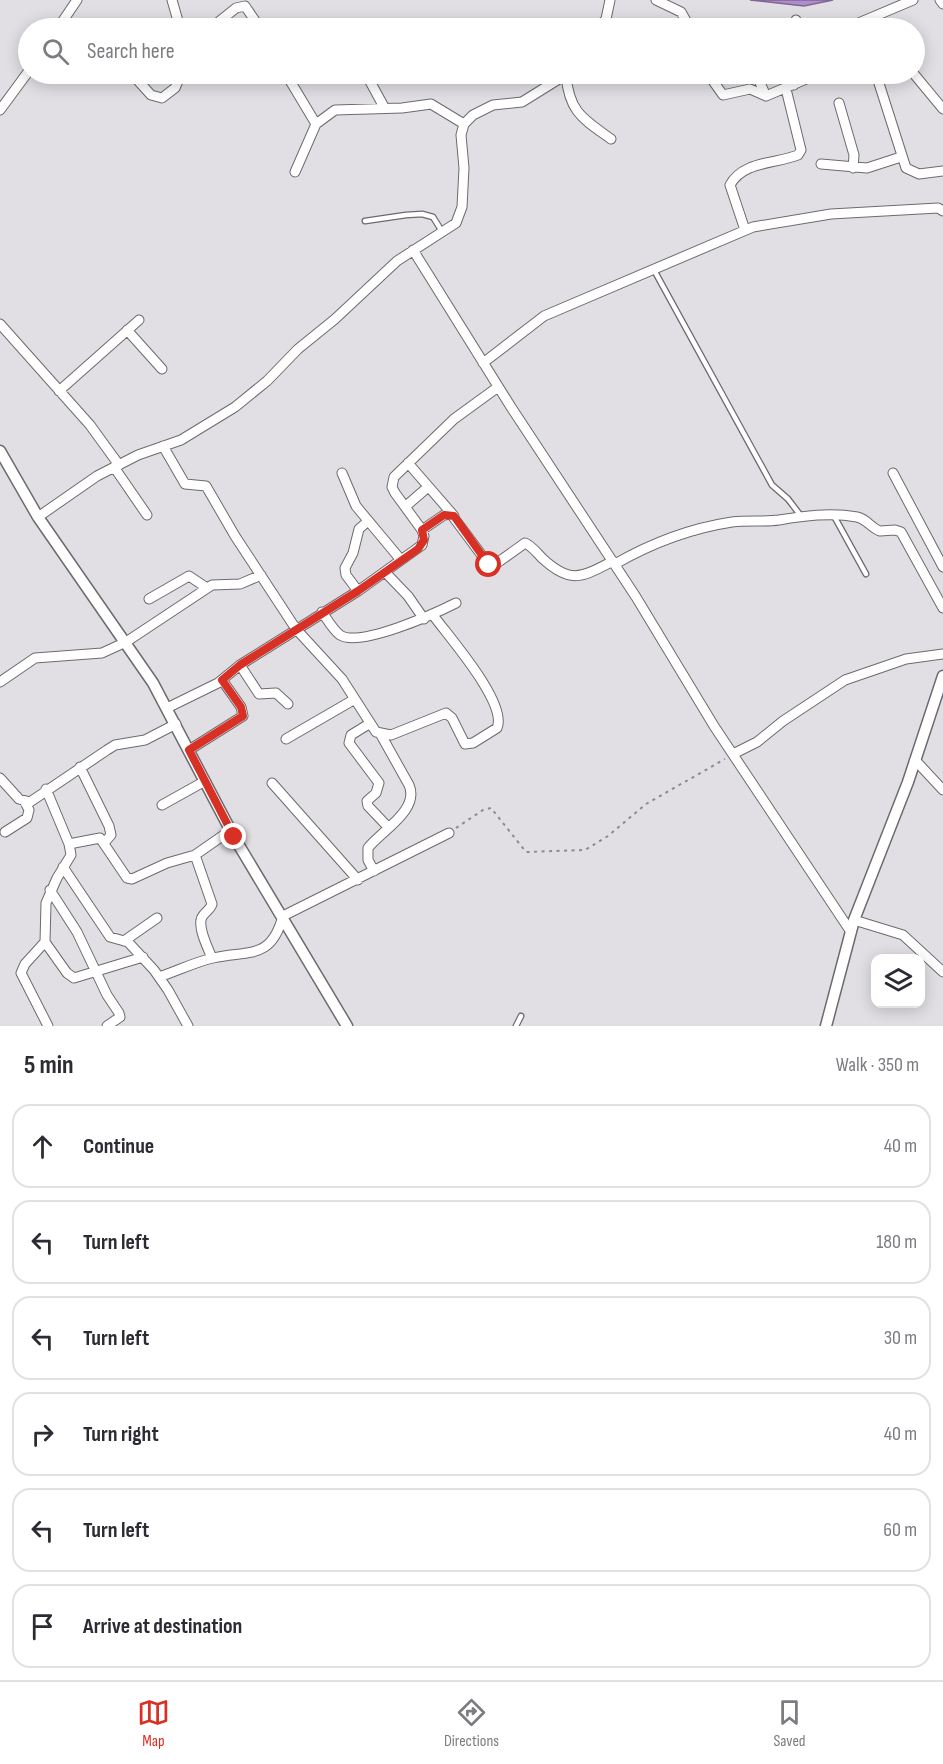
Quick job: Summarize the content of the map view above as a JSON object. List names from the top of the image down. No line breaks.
{"page":{"search":"Search here","heading":["5 min","Walk · 350 m"],"list":[["Continue","40 m"],["Turn left","180 m"],["Turn left","30 m"],["Turn right","40 m"],["Turn left","60 m"],"Arrive at destination"],"nav":["Map","Directions","Saved"]}}
